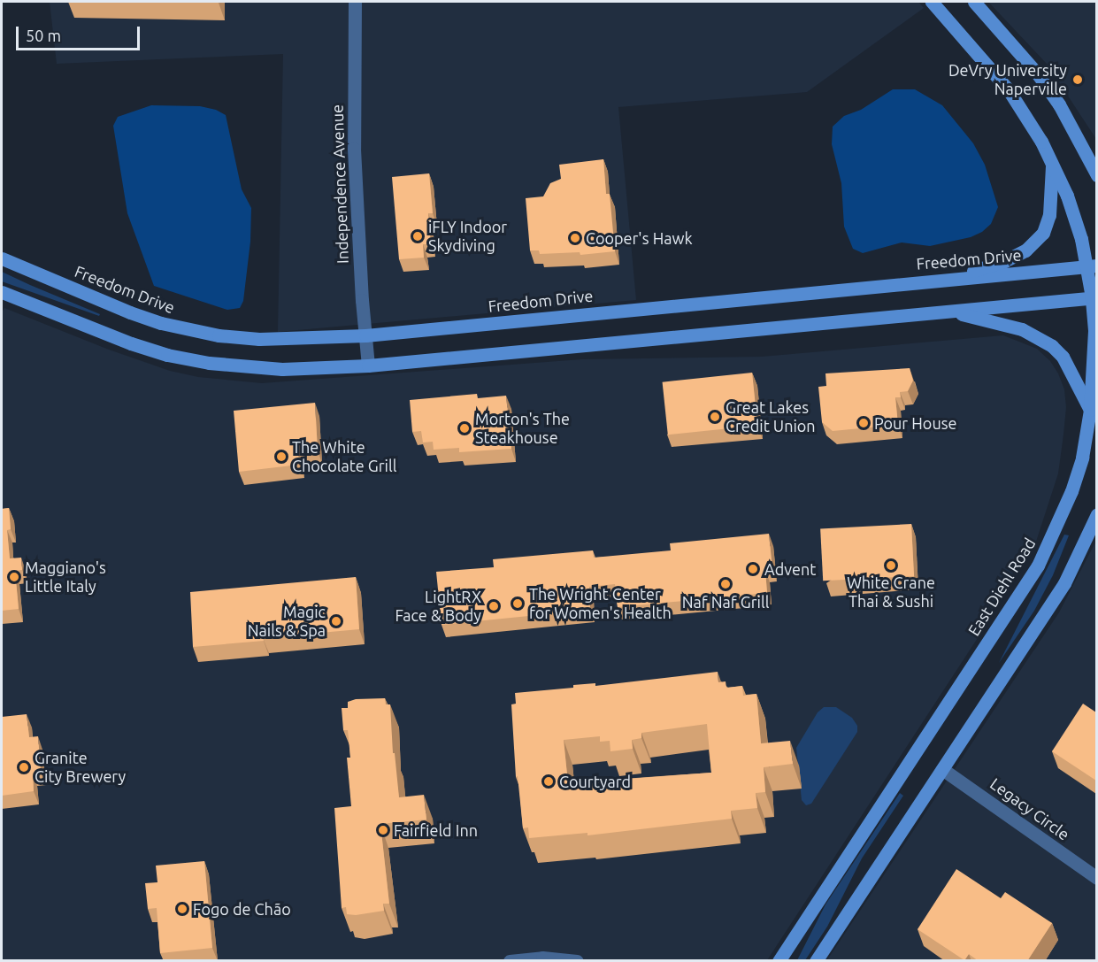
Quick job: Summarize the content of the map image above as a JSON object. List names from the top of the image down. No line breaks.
{"streets":{"street":["Independence Avenue","Freedom Drive","East Diehl Road","Legacy Circle"]},"crossings":[["Independence Avenue","Freedom Drive"],["Freedom Drive","East Diehl Road"]],"places":["DeVry University Naperville","iFLY Indoor Skydiving","Cooper's Hawk","Great Lakes Credit Union","Pour House","Morton's The Steakhouse","The White Chocolate Grill","White Crane Thai & Sushi","Advent","Maggiano's Little Italy","Naf Naf Grill","The Wright Center for Women's Health","LightRX Face & Body","Magic Nails & Spa","Granite City Brewery","Courtyard","Fairfield Inn","Fogo de Chão"],"scale_bar":"50 m"}
